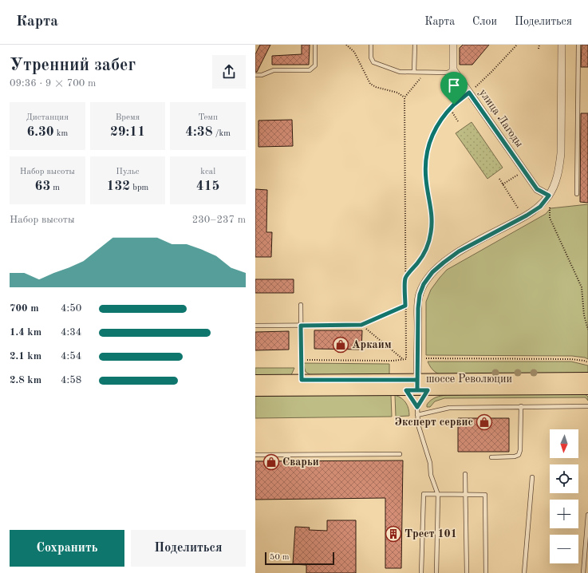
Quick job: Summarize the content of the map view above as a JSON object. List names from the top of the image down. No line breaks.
{"streets":{"main road":["шоссе Революции"],"street":["улица Лагоды"]},"places":{"shop":["Аркаим","Эксперт сервис","Сварьи"],"building":["Трест 101"]},"scale_bar":"50 m","north":"bottom","page":{"header":"Карта","nav":["Карта","Слои","Поделиться"],"heading":["Утренний забег","09:36 · 9 × 700 m"],"stats":[["Дистанция","6.30 km"],["Время","29:11"],["Темп","4:38 /km"],["Набор высоты","63 m"],["Пульс","132 bpm"],["kcal","415"]],"chart":["Набор высоты","230–237 m"],"list":[{"name":"700 m","note":"4:50"},{"name":"1.4 km","note":"4:34"},{"name":"2.1 km","note":"4:54"},{"name":"2.8 km","note":"4:58"}],"map_buttons":["+","−"],"buttons":["Сохранить","Поделиться"],"scale":"50 m"}}
